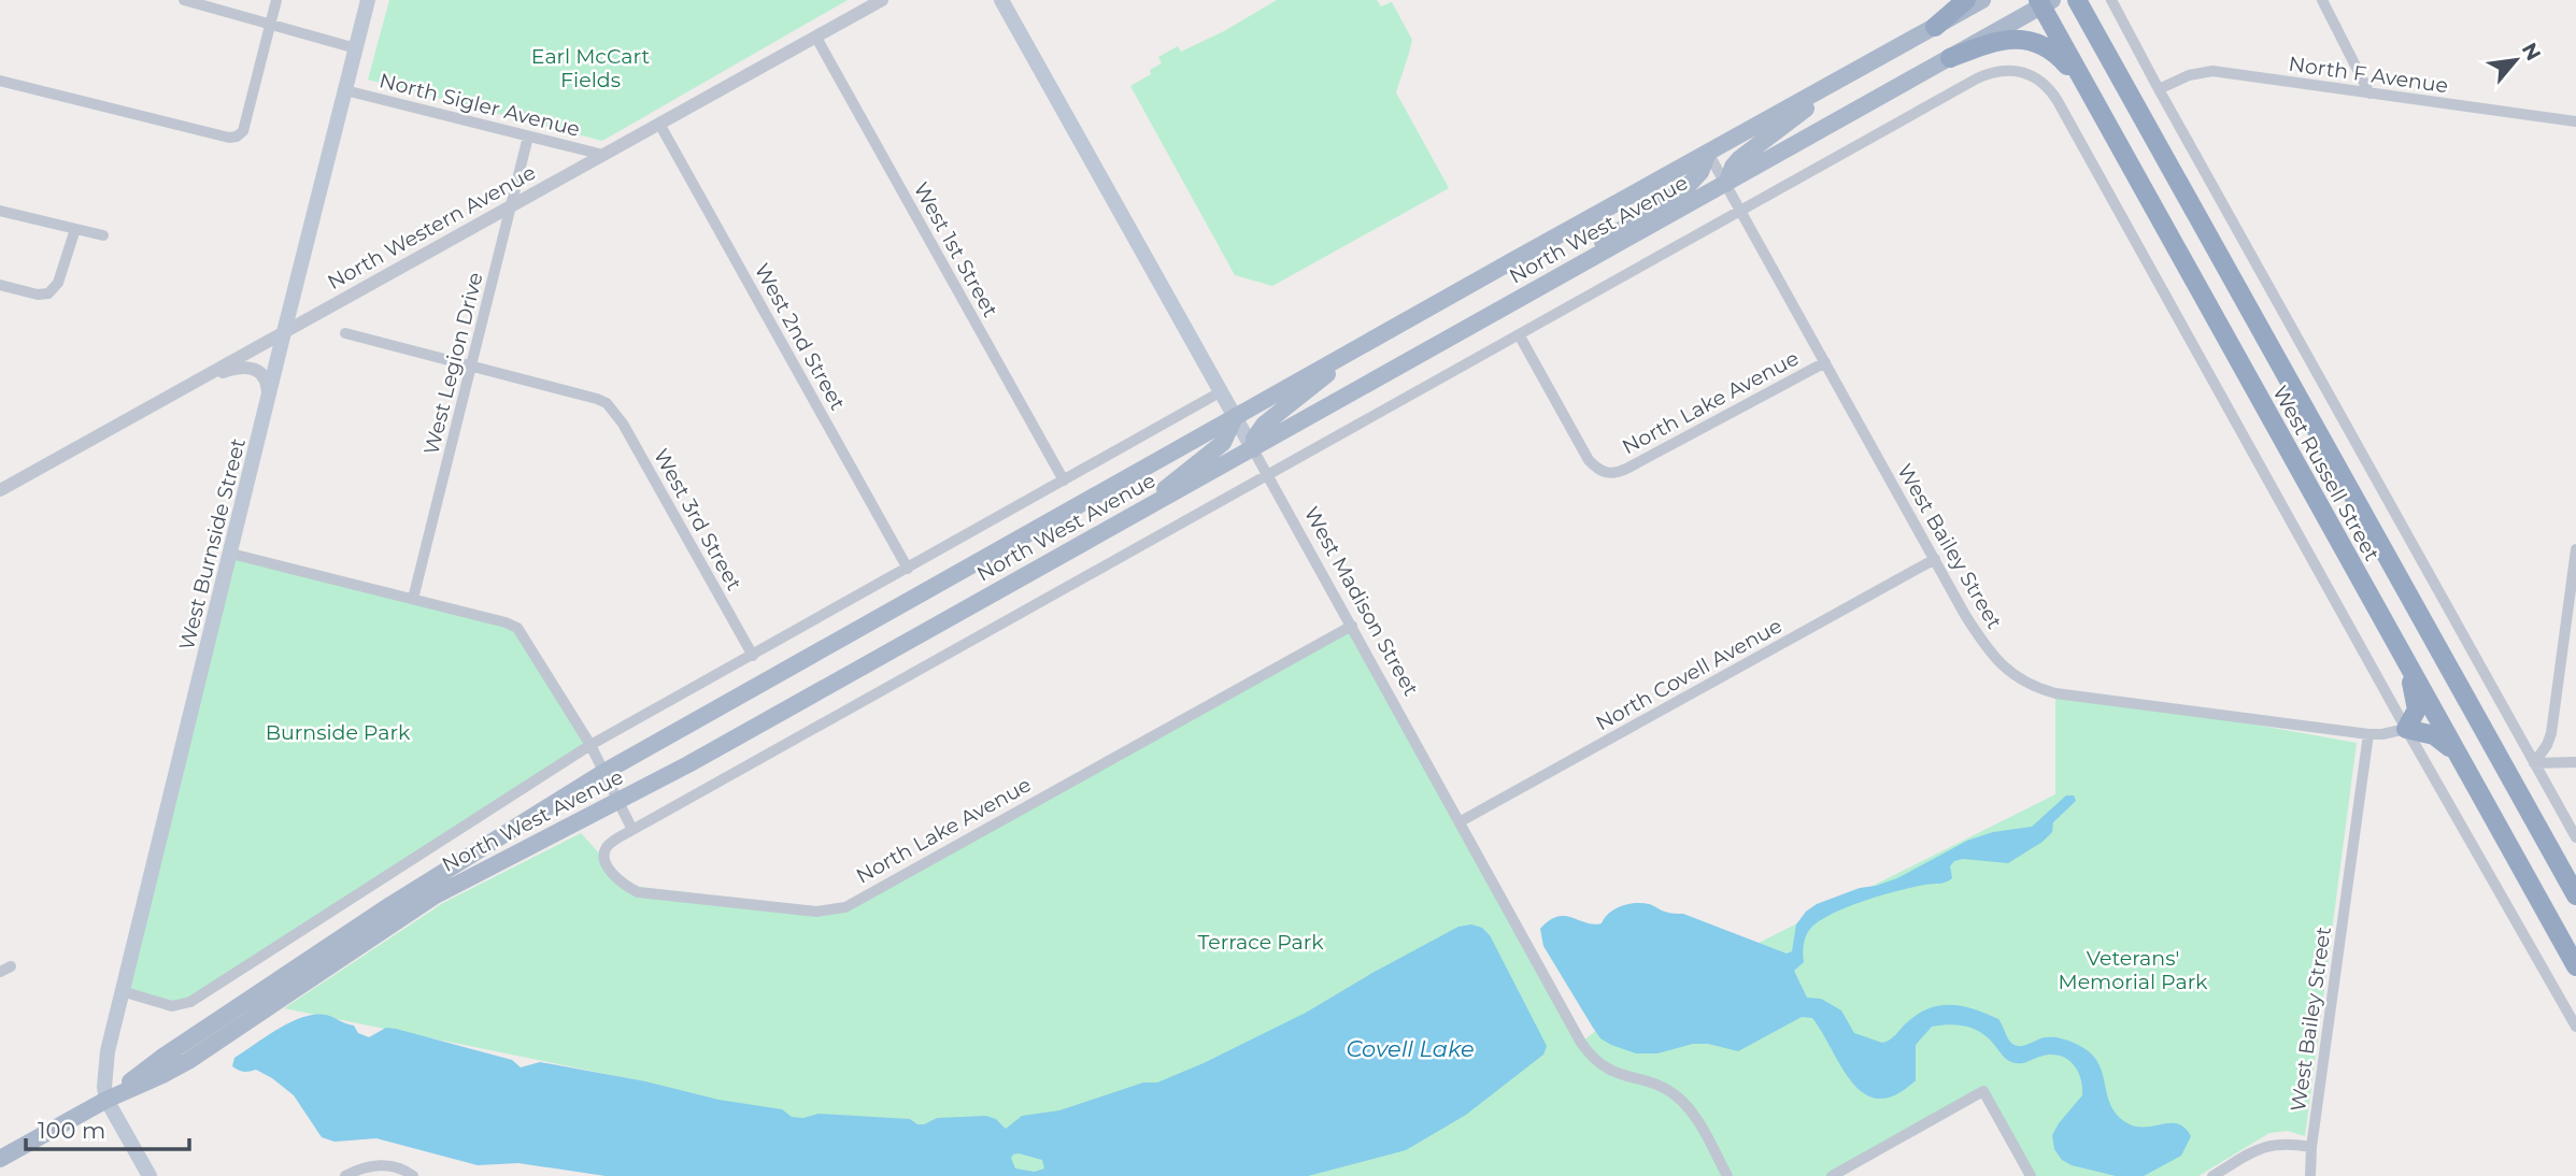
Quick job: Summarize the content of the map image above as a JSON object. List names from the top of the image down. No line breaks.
{"streets":{"highway":["West Russell Street"],"main road":["North West Avenue","West Burnside Street","West Madison Street"],"street":["North F Avenue","North Sigler Avenue","North Western Avenue","West 1st Street","West 2nd Street","West Legion Drive","North Lake Avenue","West 3rd Street","West Bailey Street","North Covell Avenue"]},"crossings":[["North F Avenue","West Russell Street"],["North Sigler Avenue","North Western Avenue"],["North Sigler Avenue","West Legion Drive"],["North Sigler Avenue","West Burnside Street"],["North Western Avenue","West 1st Street"],["North Western Avenue","West 2nd Street"],["North Western Avenue","West Legion Drive"],["North Western Avenue","West Burnside Street"],["North West Avenue","West 1st Street"],["North West Avenue","West 2nd Street"],["North West Avenue","West Russell Street"],["North West Avenue","West 3rd Street"],["North West Avenue","West Burnside Street"],["North West Avenue","West Bailey Street"],["North West Avenue","West Madison Street"],["West Legion Drive","West 3rd Street"],["North Lake Avenue","West Bailey Street"],["North Lake Avenue","West Madison Street"],["West Bailey Street","North Covell Avenue"],["West Madison Street","North Covell Avenue"]],"water":["Covell Lake"],"parks":["Earl McCart Fields","Burnside Park","Terrace Park","Veterans' Memorial Park"],"scale_bar":"100 m","north":"top right"}
